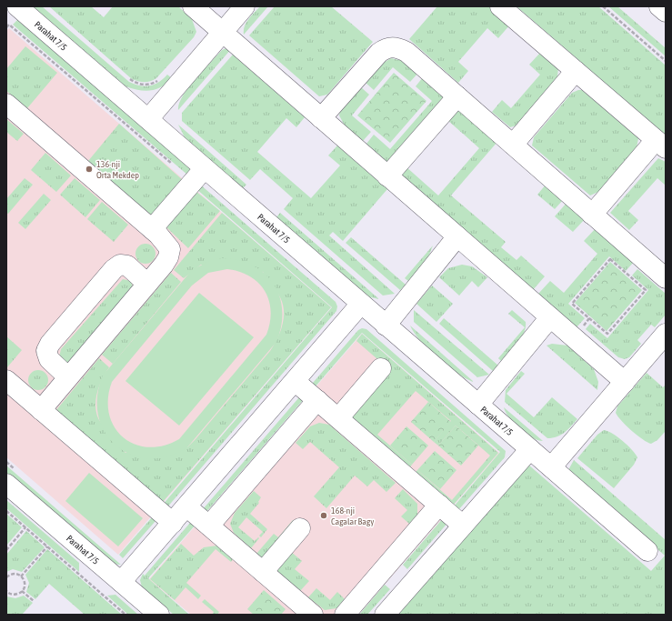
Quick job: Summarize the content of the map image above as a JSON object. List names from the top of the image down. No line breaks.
{"streets":{"street":["Parahat 7/5"]},"places":["136-nji Orta Mekdep","168-nji Cagalar Bagy"]}
